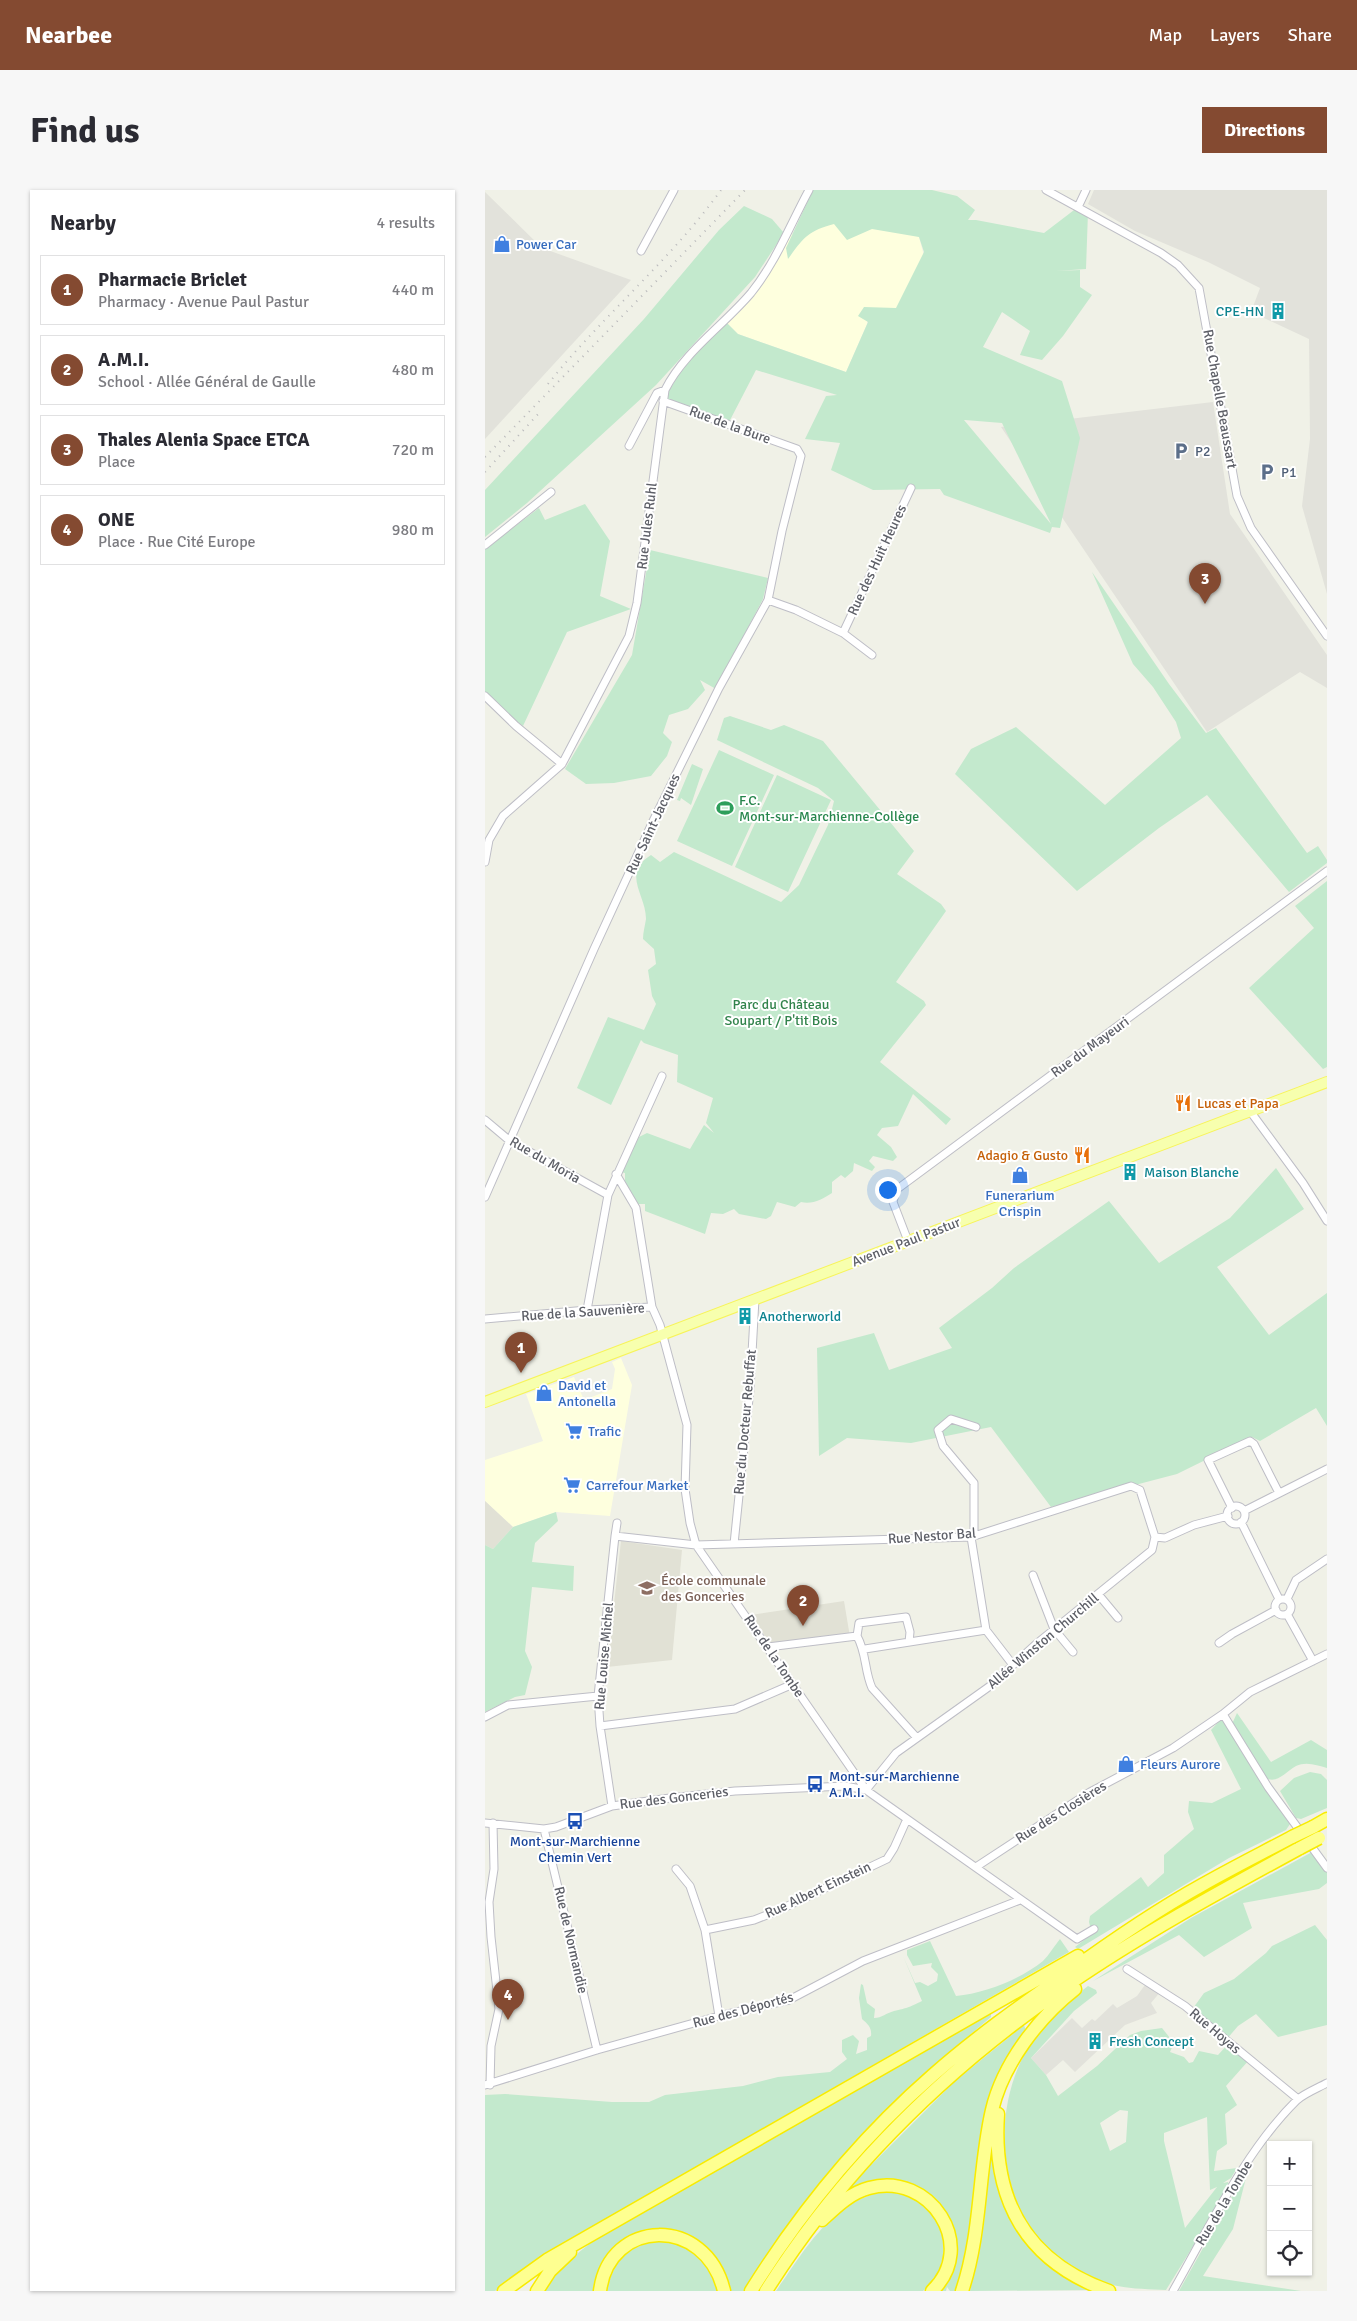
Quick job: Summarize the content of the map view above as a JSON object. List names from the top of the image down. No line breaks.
{"streets":{"main road":["Avenue Paul Pastur"],"street":["Rue Chapelle Beaussart","Rue de la Bure","Rue Jules Ruhl","Rue des Huit Heures","Rue Saint-Jacques","Rue du Mayeuri","Rue du Moria","Rue de la Sauvenière","Rue du Docteur Rebuffat","Rue Nestor Bal","Allée Winston Churchill","Rue Louise Michel","Rue de la Tombe","Rue des Gonceries","Rue des Closières","Rue Albert Einstein","Rue de Normandie","Rue des Déportés","Rue Hoyas"]},"crossings":[["Rue de la Bure","Rue Jules Ruhl"],["Rue de la Bure","Rue Saint-Jacques"],["Rue Saint-Jacques","Rue du Moria"],["Rue du Mayeuri","Avenue Paul Pastur"],["Avenue Paul Pastur","Rue de la Sauvenière"],["Avenue Paul Pastur","Rue du Docteur Rebuffat"],["Avenue Paul Pastur","Rue de la Tombe"],["Rue de la Sauvenière","Rue de la Tombe"],["Rue du Docteur Rebuffat","Rue Nestor Bal"],["Rue Nestor Bal","Allée Winston Churchill"],["Rue Nestor Bal","Rue de la Tombe"],["Allée Winston Churchill","Rue de la Tombe"],["Allée Winston Churchill","Rue des Gonceries"],["Rue Louise Michel","Rue des Gonceries"],["Rue de la Tombe","Rue des Gonceries"],["Rue de la Tombe","Rue des Closières"],["Rue de la Tombe","Rue Albert Einstein"],["Rue de la Tombe","Rue des Déportés"],["Rue de la Tombe","Rue Hoyas"],["Rue des Gonceries","Rue de Normandie"],["Rue de Normandie","Rue des Déportés"]],"parks":["Parc du Château Soupart / P'tit Bois"],"places":{"shop":["Power Car","Funerarium Crispin","David et Antonella","Fleurs Aurore"],"building":["CPE-HN","Maison Blanche","Anotherworld","Fresh Concept"],"parking":["P2","P1"],"sports":["F.C. Mont-sur-Marchienne-Collège"],"restaurant":["Lucas et Papa","Adagio & Gusto"],"supermarket":["Trafic","Carrefour Market"],"school or university":["École communale des Gonceries"],"bus stop":["Mont-sur-Marchienne A.M.I.","Mont-sur-Marchienne Chemin Vert"]},"page":{"header":"Nearbee","nav":["Map","Layers","Share"],"buttons":"Directions","title":"Find us","heading":["Nearby","4 results"],"list":[{"mark":"1","name":"Pharmacie Briclet","note":"Pharmacy · Avenue Paul Pastur","value":"440 m"},{"mark":"2","name":"A.M.I.","note":"School · Allée Général de Gaulle","value":"480 m"},{"mark":"3","name":"Thales Alenia Space ETCA","note":"Place","value":"720 m"},{"mark":"4","name":"ONE","note":"Place · Rue Cité Europe","value":"980 m"}],"pins":["3","1","2","4"],"map_buttons":["+","−"]}}
